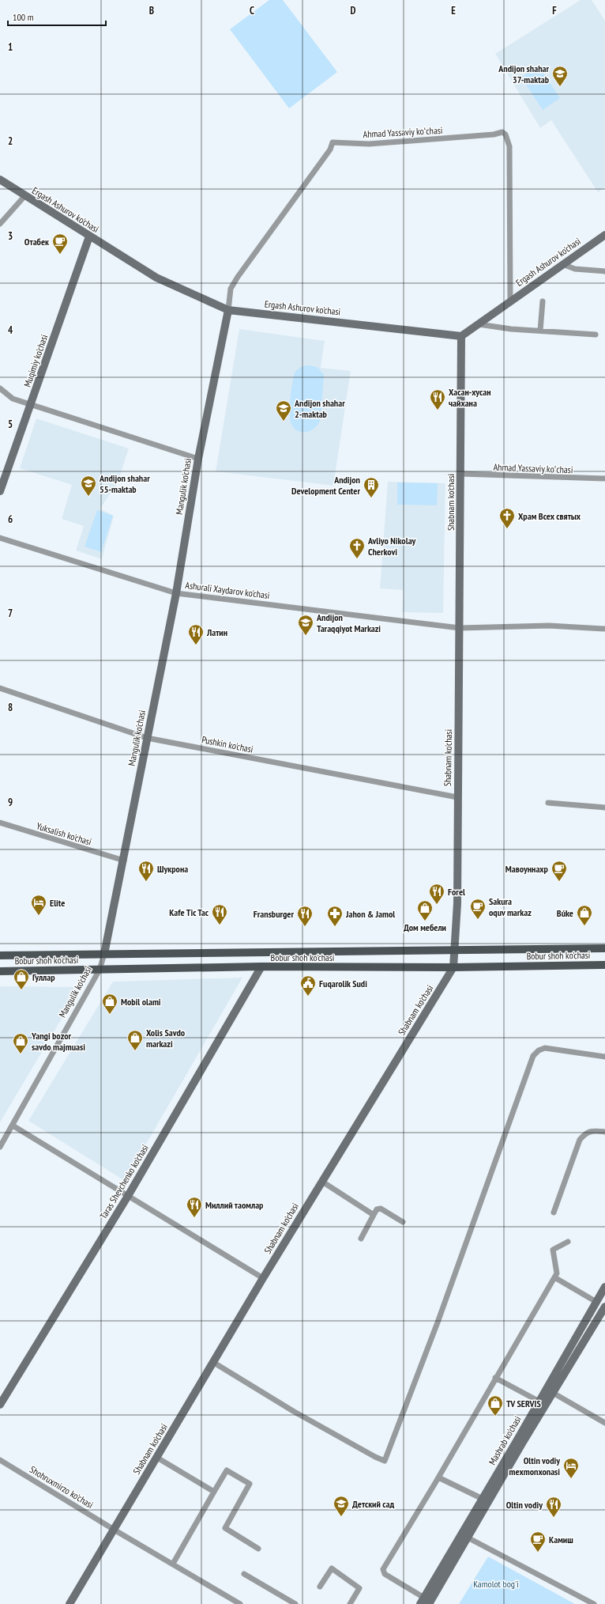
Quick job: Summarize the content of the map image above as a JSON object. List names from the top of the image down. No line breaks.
{"streets":{"main road":["Bobur shoh ko'chasi"],"street":["Ahmad Yassaviy koʻchasi","Ergash Ashurov ko'chasi","Muqimiy ko'chasi","Mangulik ko'chasi","Shabnam ko'chasi","Ashurali Xaydarov ko'chasi","Pushkin ko'chasi","Yuksalish ko'chasi","Taras Shevchenko ko'chasi","Mashrab ko'chasi","Shohruxmirzo ko'chasi"]},"crossings":[["Ahmad Yassaviy koʻchasi","Ergash Ashurov ko'chasi"],["Ahmad Yassaviy koʻchasi","Mangulik ko'chasi"],["Ahmad Yassaviy koʻchasi","Shabnam ko'chasi"],["Ergash Ashurov ko'chasi","Muqimiy ko'chasi"],["Ergash Ashurov ko'chasi","Mangulik ko'chasi"],["Ergash Ashurov ko'chasi","Shabnam ko'chasi"],["Mangulik ko'chasi","Ashurali Xaydarov ko'chasi"],["Mangulik ko'chasi","Pushkin ko'chasi"],["Mangulik ko'chasi","Yuksalish ko'chasi"],["Mangulik ko'chasi","Bobur shoh ko'chasi"],["Shabnam ko'chasi","Ashurali Xaydarov ko'chasi"],["Shabnam ko'chasi","Pushkin ko'chasi"],["Shabnam ko'chasi","Bobur shoh ko'chasi"],["Shabnam ko'chasi","Shohruxmirzo ko'chasi"],["Bobur shoh ko'chasi","Taras Shevchenko ko'chasi"]],"parks":["Kamolot bog'i"],"places":{"school or university":["Andijon shahar 37-maktab","Andijon shahar 2-maktab","Andijon shahar 55-maktab","Andijon Taraqqiyot Markazi","Детский сад"],"cafe":["Отабек","Мавоуннахр","Sakura oquv markaz","Камиш"],"restaurant":["Хасан-хусан чайхана","Латин","Шукрона","Forel","Kafe Tic Tac","Fransburger","Миллий таомлар","Oltin vodiy"],"building":["Andijon Development Center"],"church":["Храм Всех святых","Avliyo Nikolay Cherkovi"],"hotel":["Elite","Oltin vodiy mexmonxonasi"],"shop":["Дом мебели","Búke","Гуллар","Mobil olami","Xolis Savdo markazi","Yangi bozor savdo majmuasi","TV SERVIS"],"pharmacy":["Jahon & Jamol"],"public building":["Fuqarolik Sudi"]},"scale_bar":"100 m","grid":{"columns":["B","C","D","E","F"],"rows":["1","2","3","4","5","6","7","8","9"]}}
